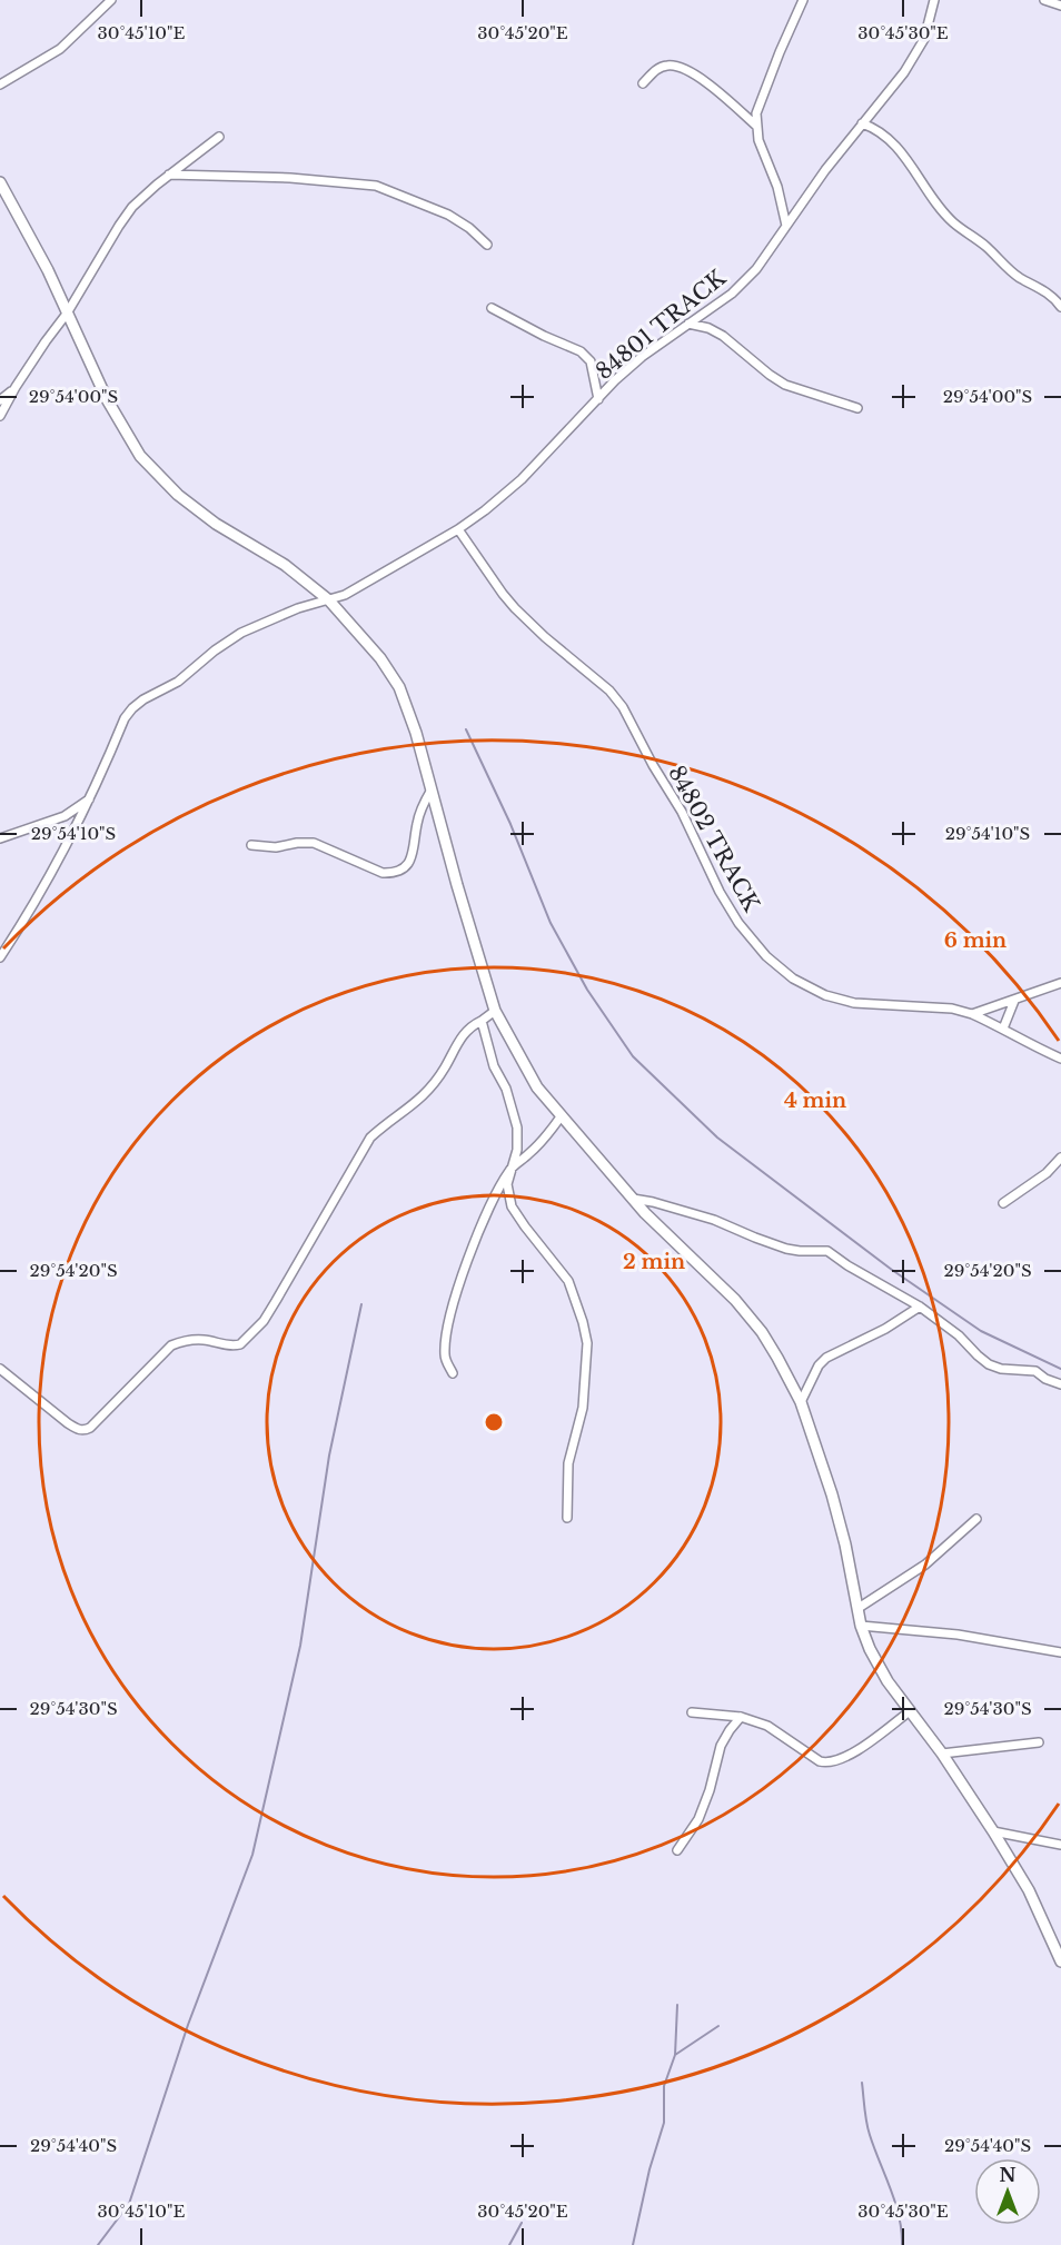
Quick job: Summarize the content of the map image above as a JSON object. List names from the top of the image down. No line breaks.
{"streets":{"street":["84801 TRACK","84802 TRACK"]},"crossings":[["84801 TRACK","84802 TRACK"]],"north":"top","coordinates":["30°45'10\"E","30°45'20\"E","30°45'30\"E","29°54'00\"S","29°54'10\"S","29°54'20\"S","29°54'30\"S","29°54'40\"S"],"rings":["6 min","4 min","2 min"]}
